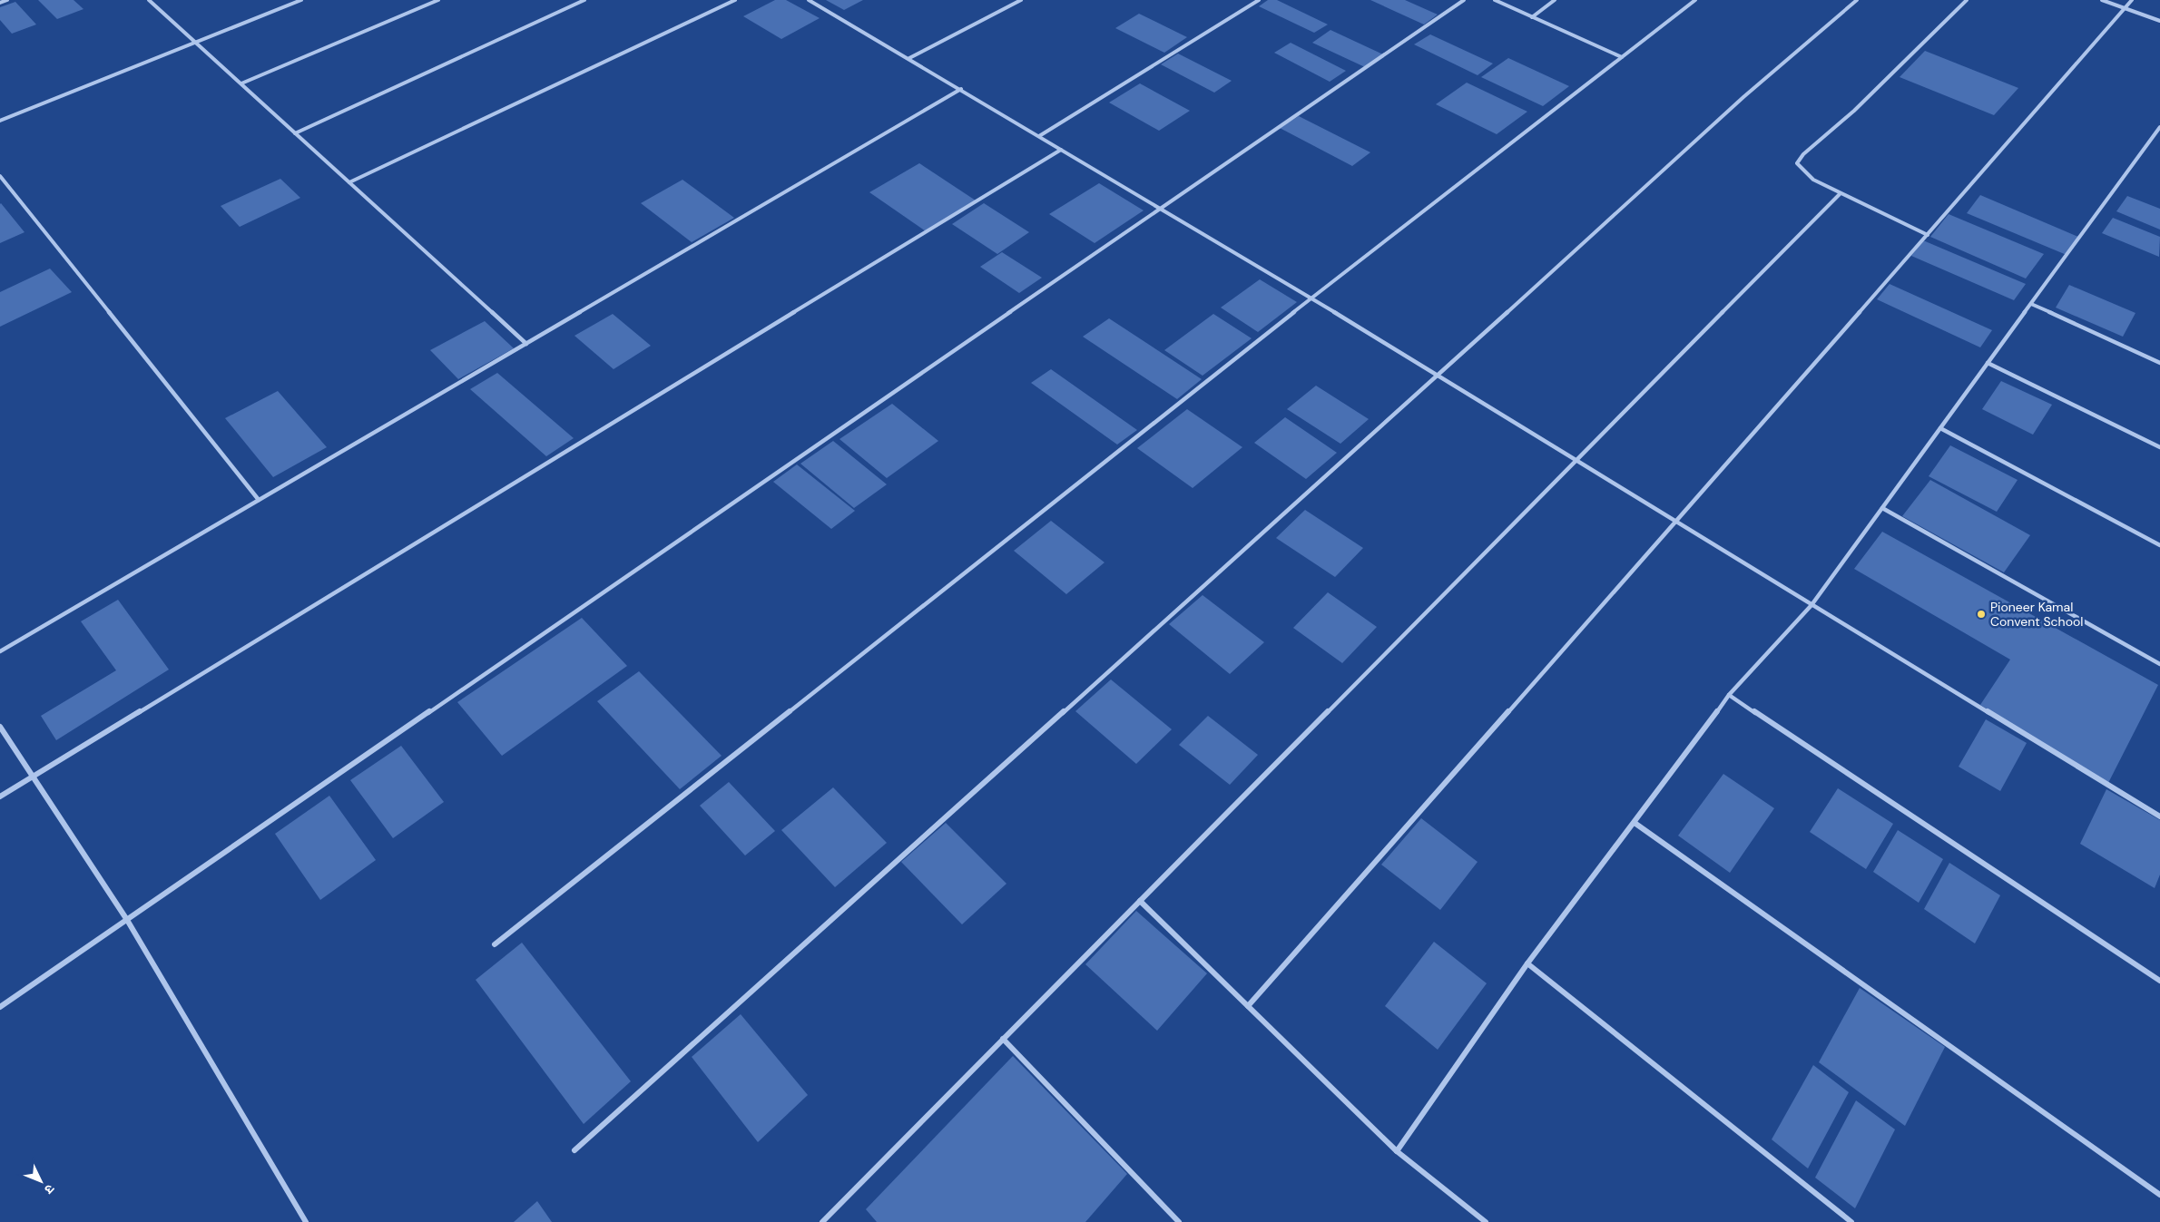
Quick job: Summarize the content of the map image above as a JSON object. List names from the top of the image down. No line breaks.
{"places":["Pioneer Kamal Convent School"],"north":"bottom right"}
